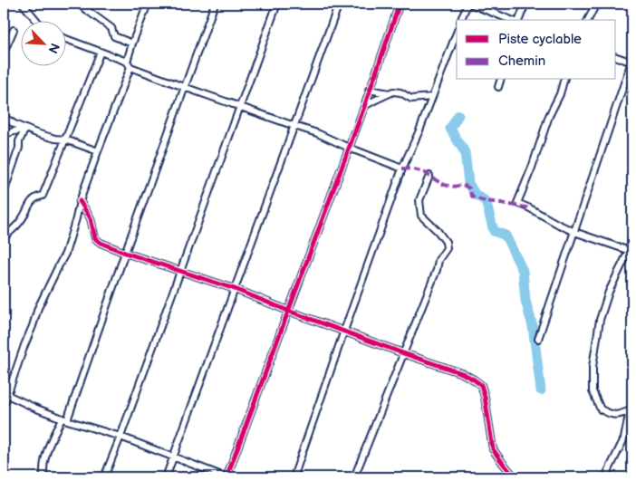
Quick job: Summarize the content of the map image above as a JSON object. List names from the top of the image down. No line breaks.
{"legend":["Piste cyclable","Chemin"],"north":"bottom right"}
